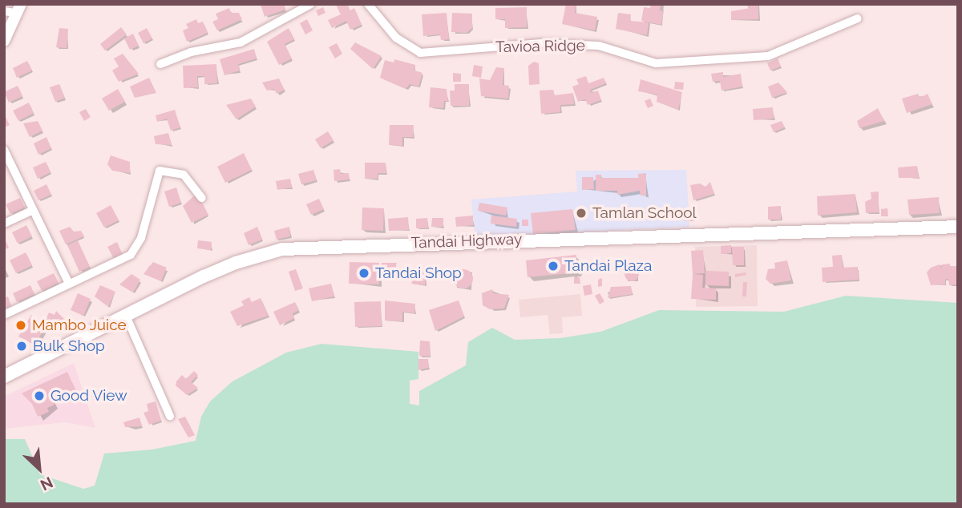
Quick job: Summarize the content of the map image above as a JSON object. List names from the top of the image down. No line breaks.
{"streets":{"main road":["Tandai Highway"],"street":["Tavioa Ridge"]},"places":["Tamlan School","Tandai Plaza","Tandai Shop","Mambo Juice","Bulk Shop","Good View"],"north":"bottom right"}
